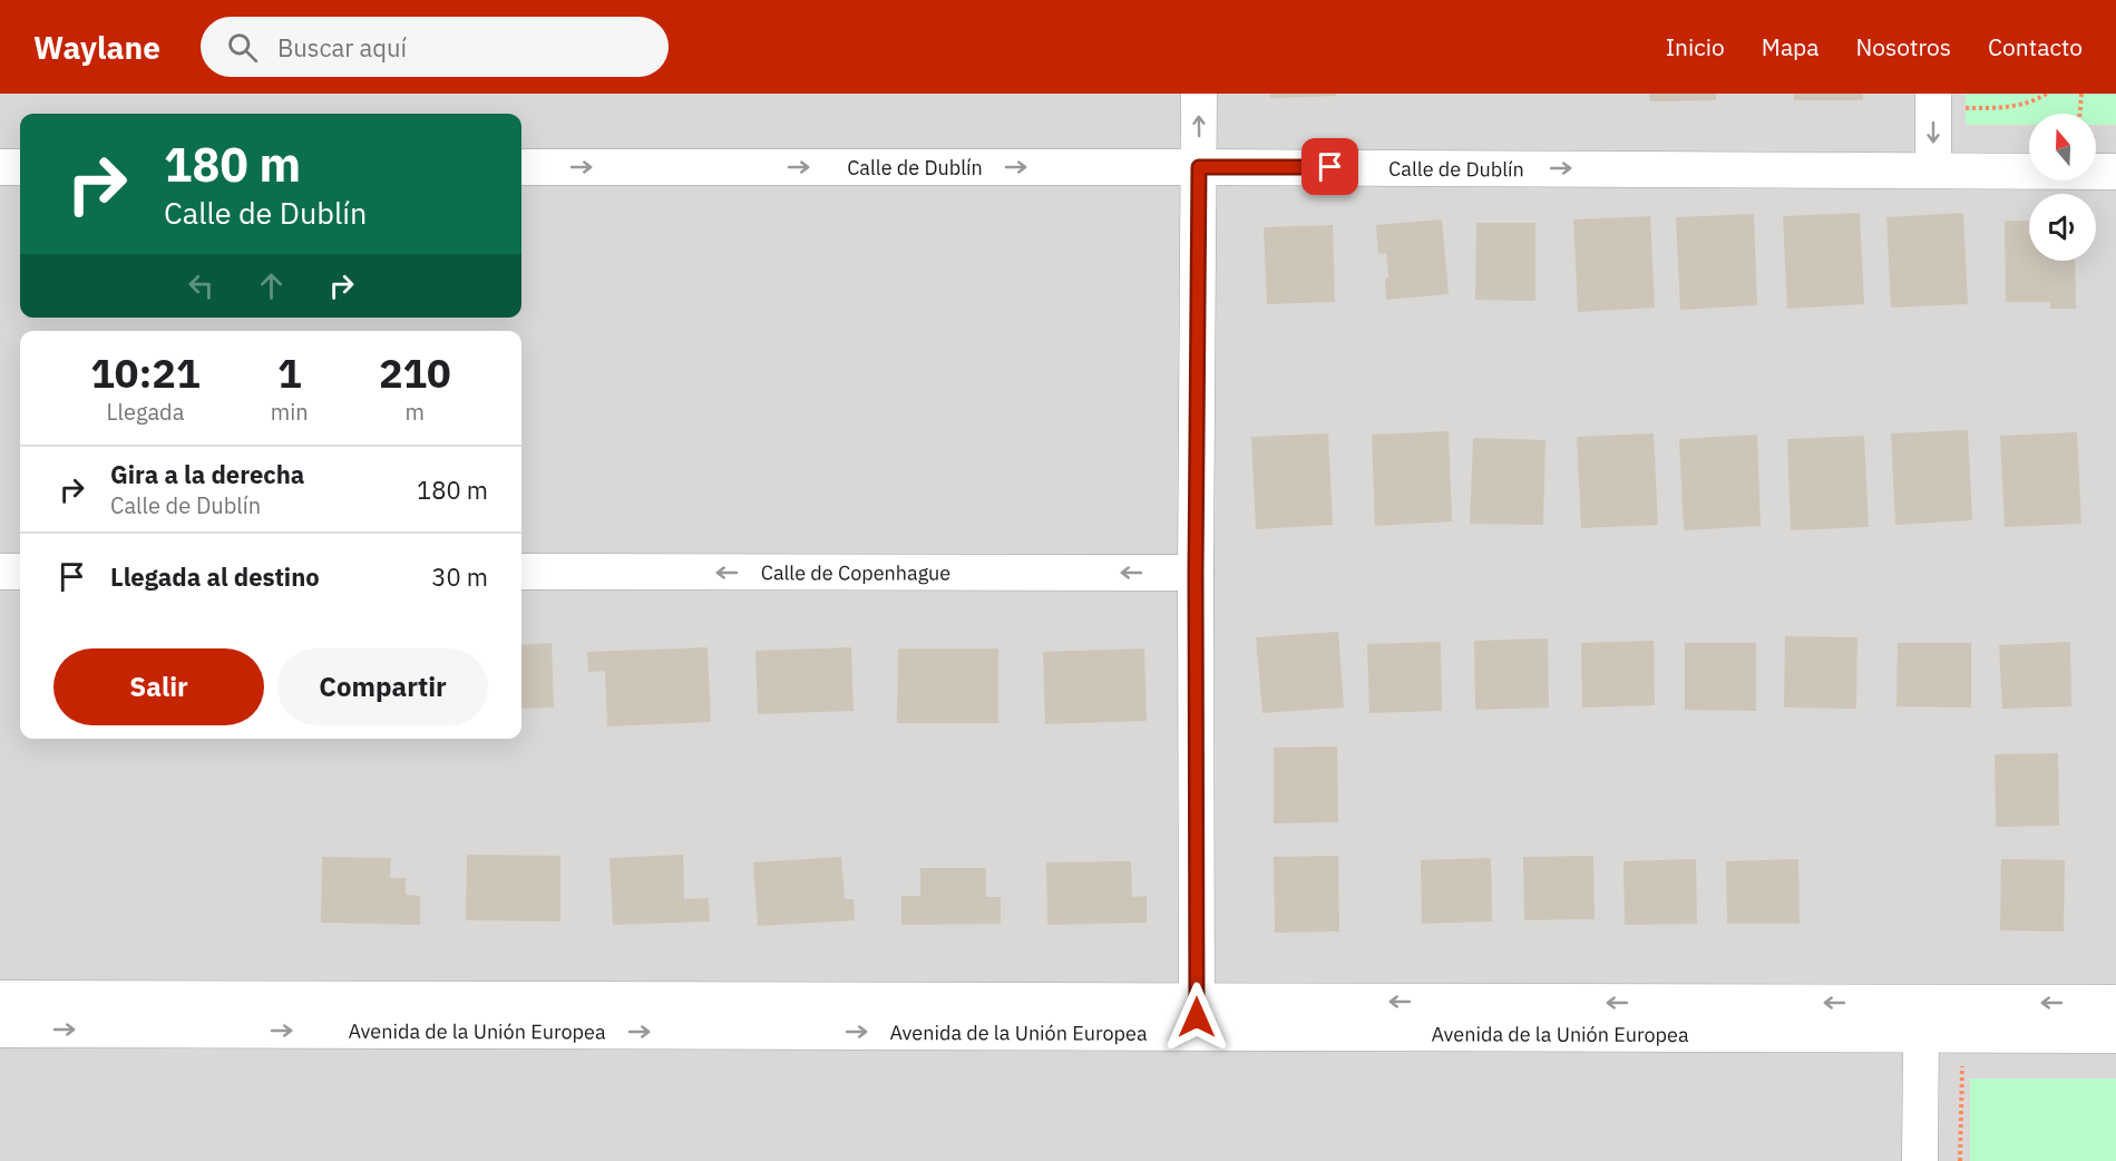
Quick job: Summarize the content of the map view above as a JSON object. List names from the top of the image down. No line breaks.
{"streets":{"street":["Calle de Dublín","Calle de Copenhague","Avenida de la Unión Europea"]},"one_way":["Calle de Dublín","Calle de Copenhague"],"north":"top","page":{"header":"Waylane","search":"Buscar aquí","nav":["Inicio","Mapa","Nosotros","Contacto"],"turn":["180 m","Calle de Dublín"],"eta":["10:21","Llegada","1","min","210","m"],"list":[{"name":"Gira a la derecha","note":"Calle de Dublín","value":"180 m"},{"name":"Llegada al destino","value":"30 m"}],"buttons":["Salir","Compartir"]}}
